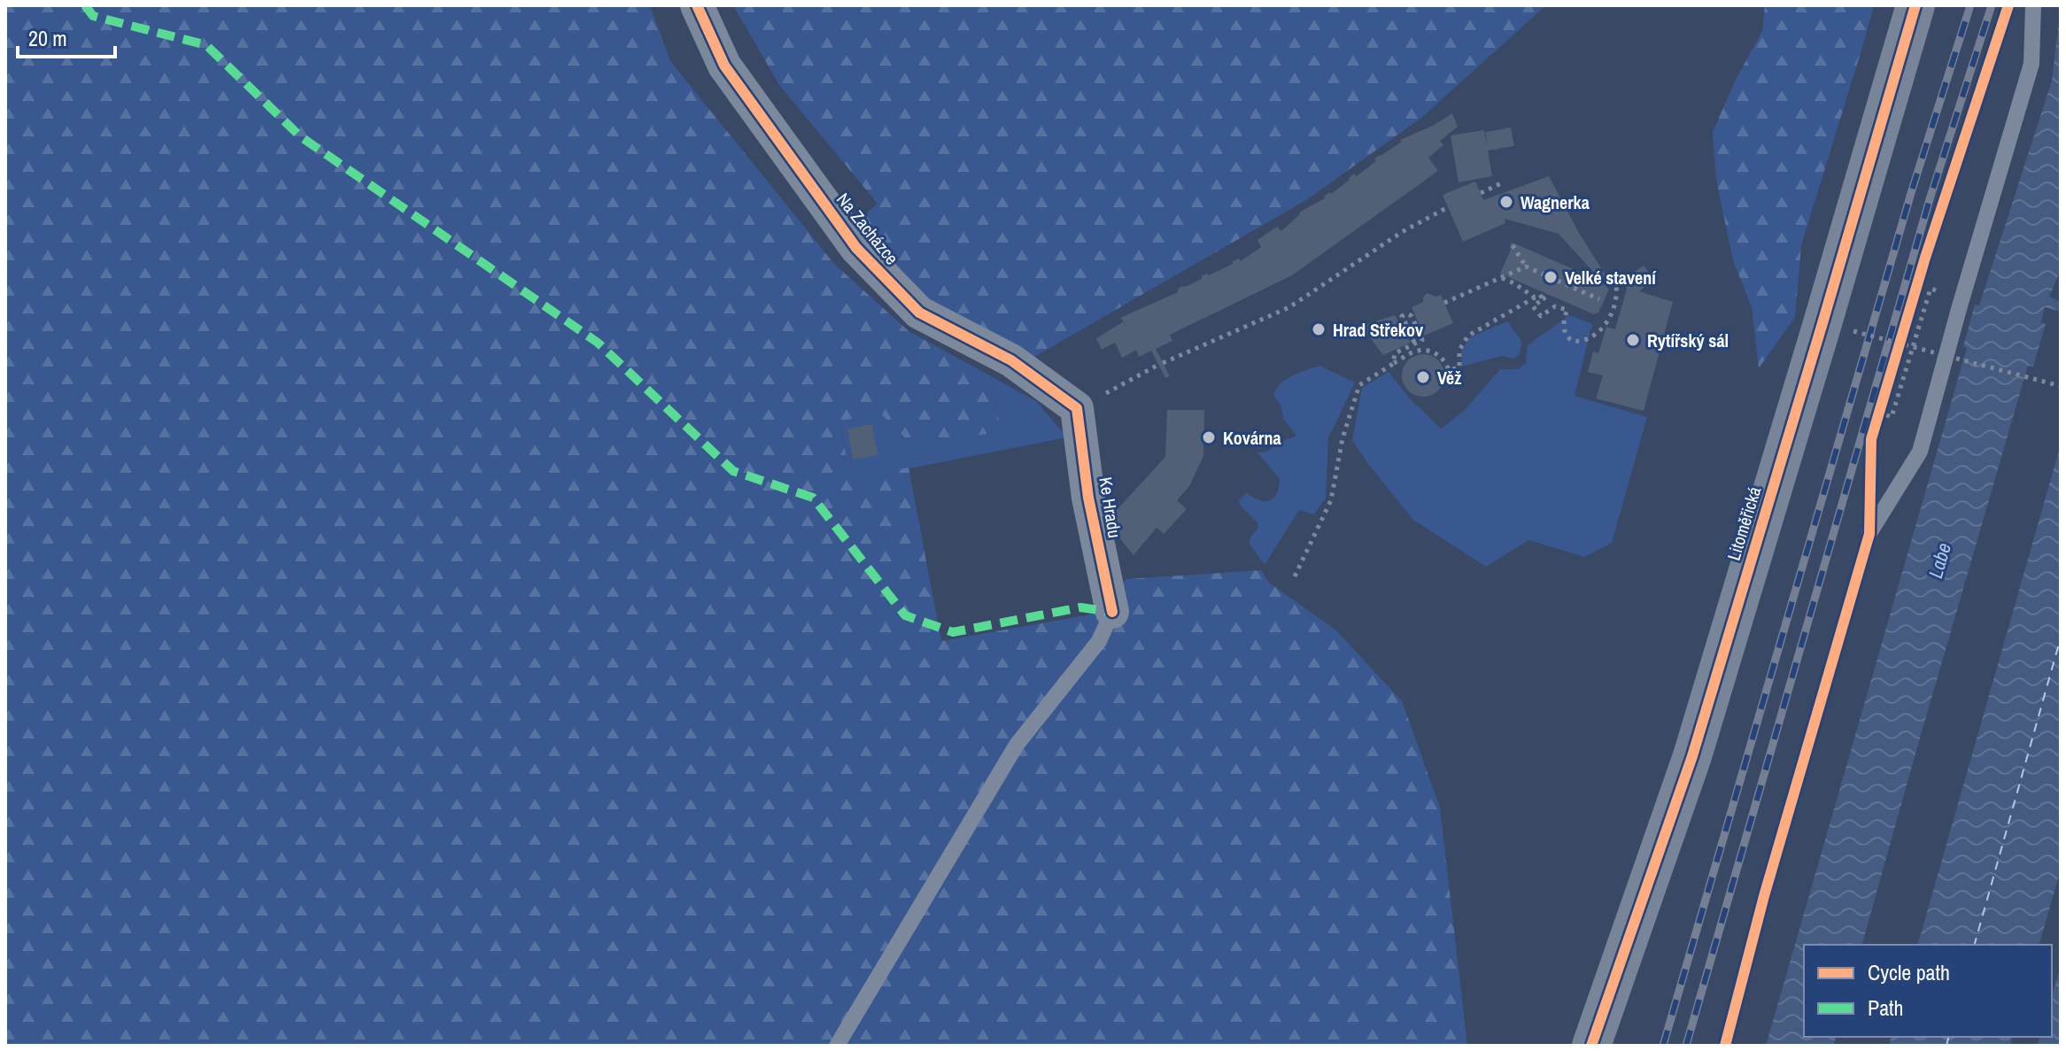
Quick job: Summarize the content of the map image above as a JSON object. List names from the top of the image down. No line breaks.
{"streets":{"main road":["Litoměřická"],"street":["Na Zacházce","Ke Hradu"]},"crossings":[["Na Zacházce","Ke Hradu"]],"water":["Labe"],"places":["Wagnerka","Velké stavení","Hrad Střekov","Rytířský sál","Věž","Kovárna"],"legend":["Cycle path","Path"],"scale_bar":"20 m"}
